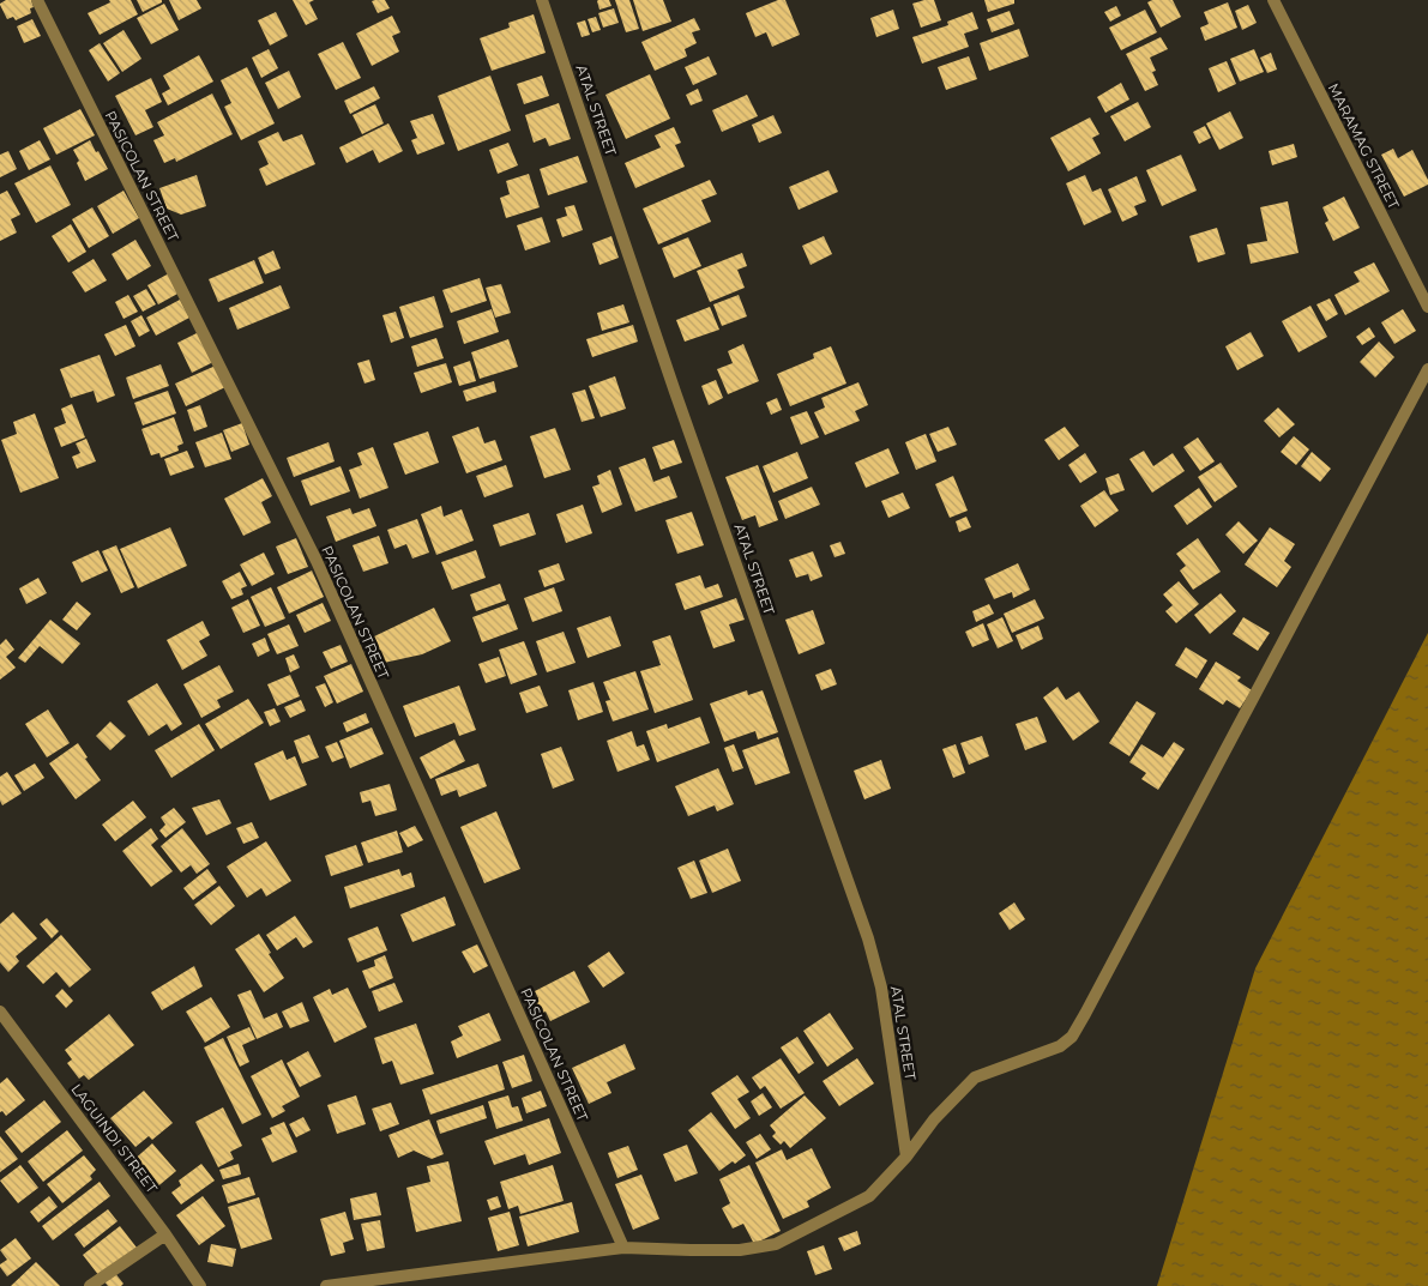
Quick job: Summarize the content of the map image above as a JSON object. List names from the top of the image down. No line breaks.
{"streets":{"street":["ATAL STREET","MARAMAG STREET","PASICOLAN STREET","LAGUINDI STREET"]}}
